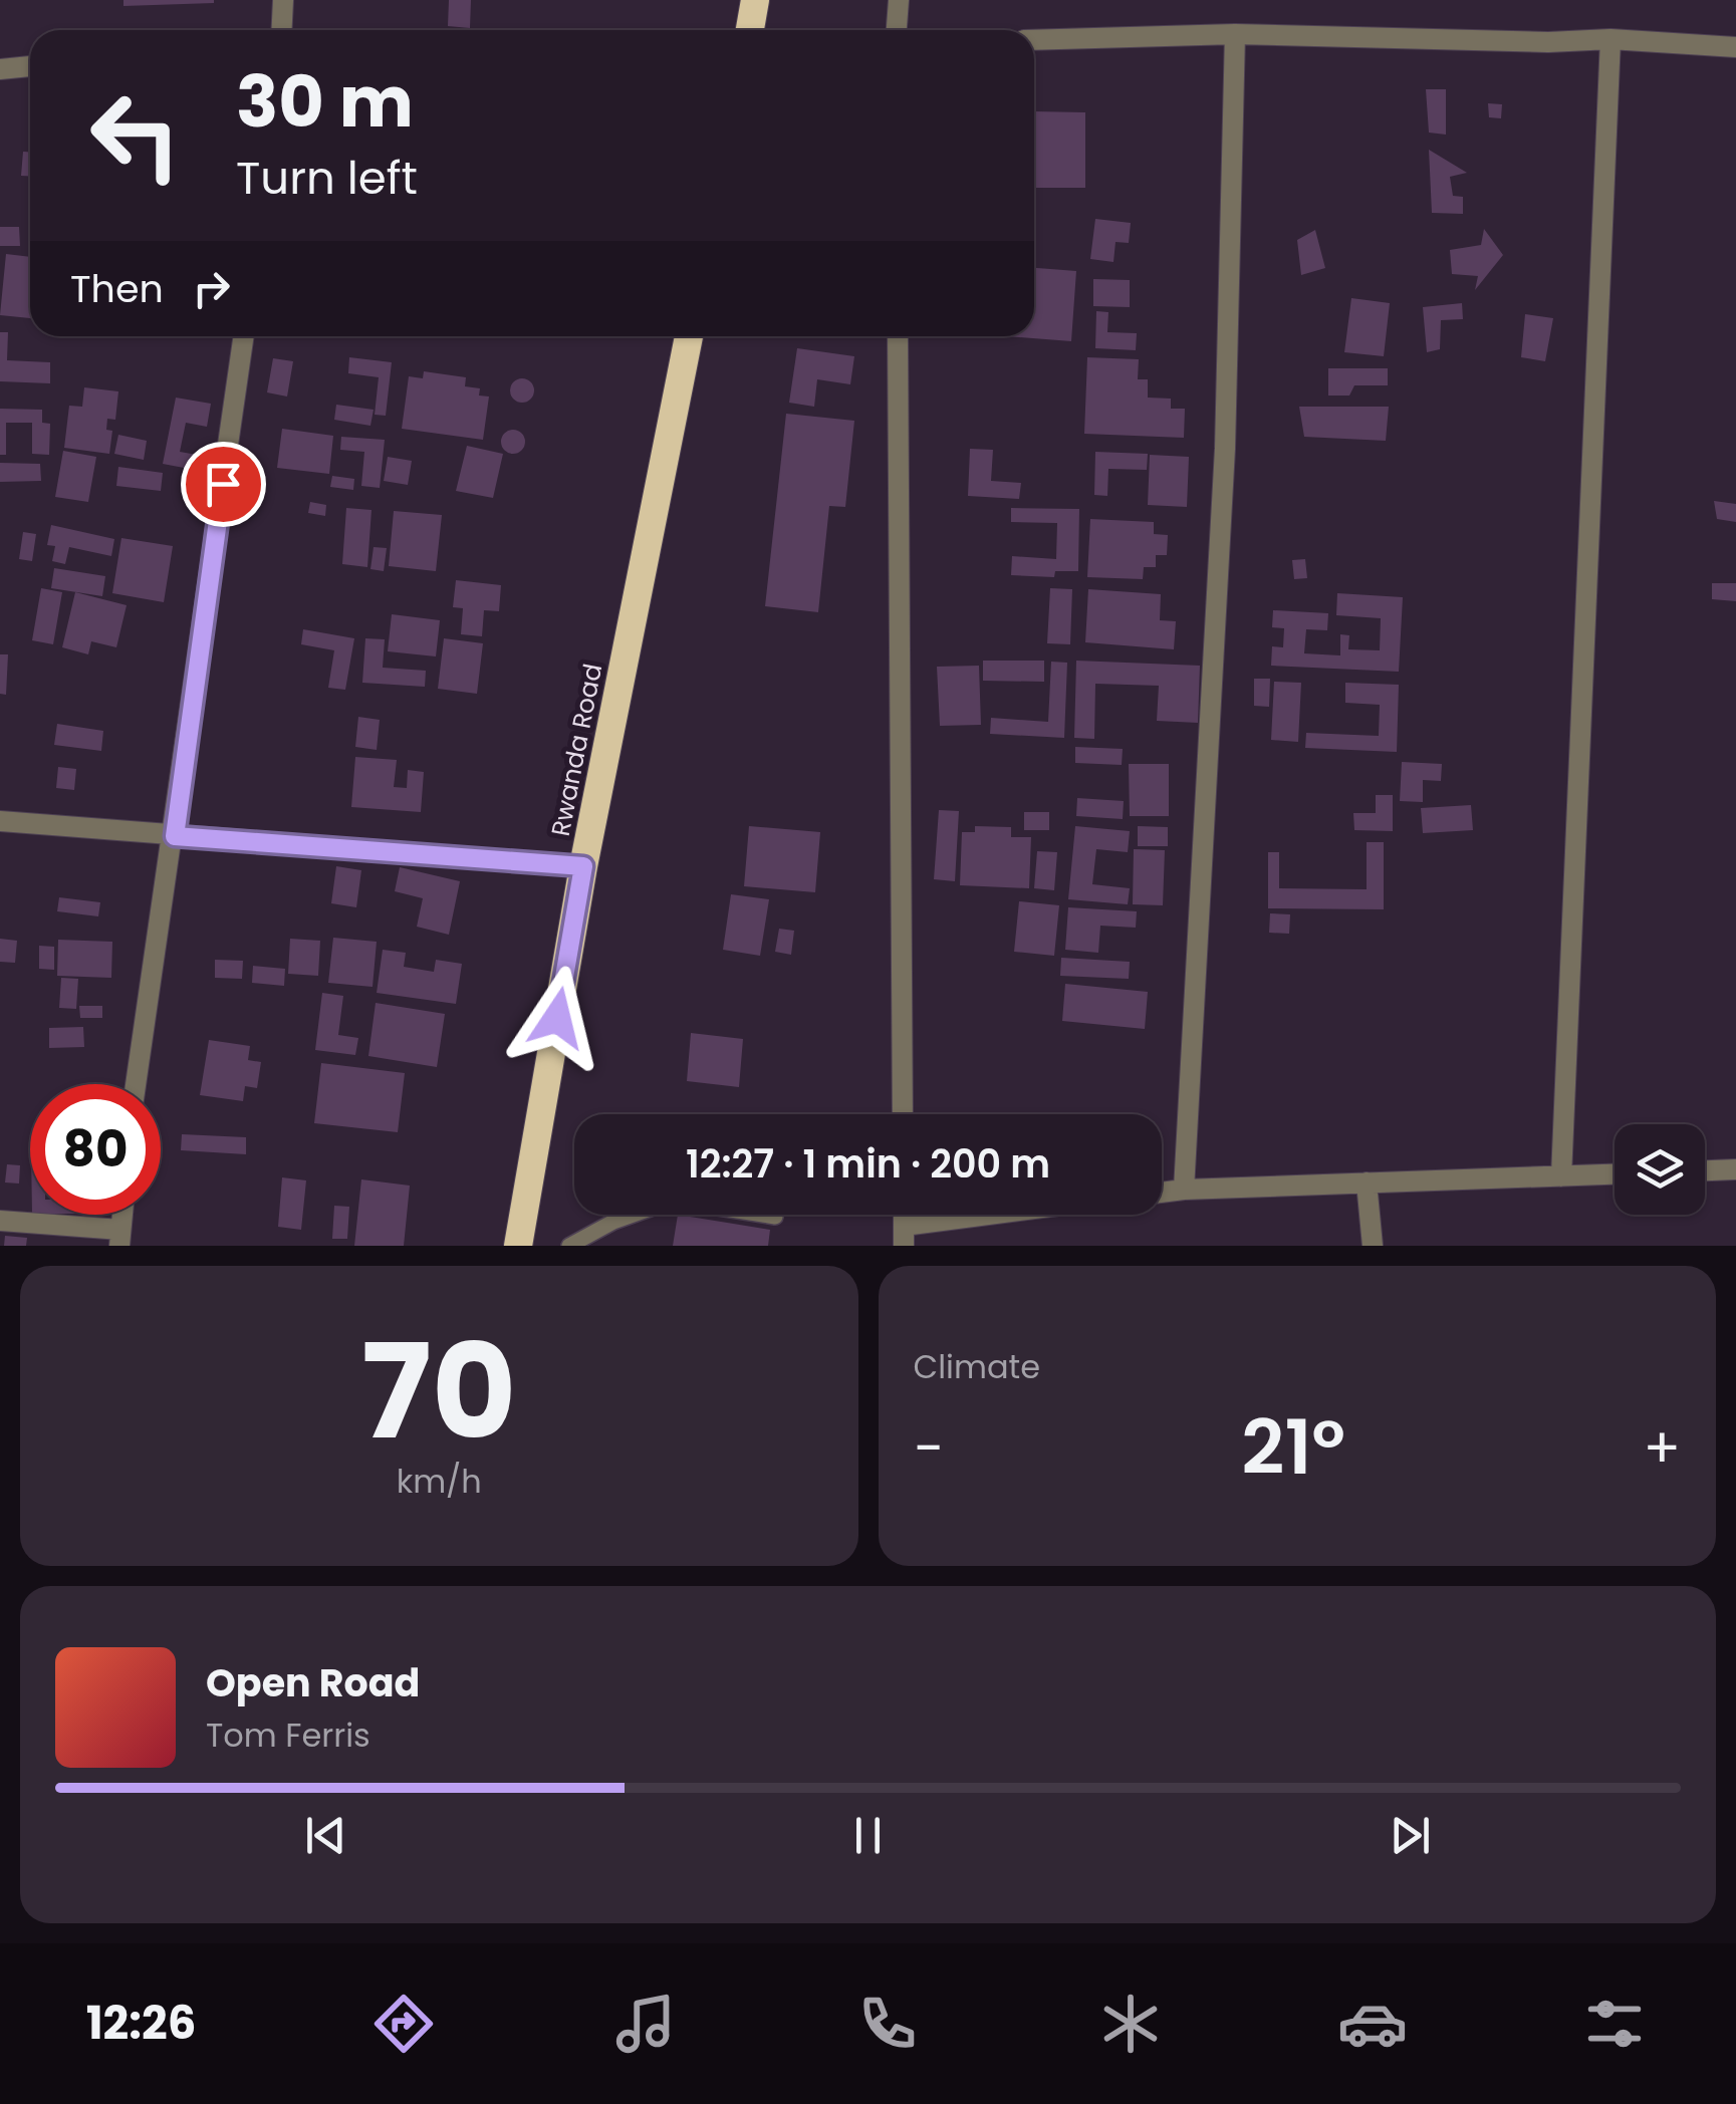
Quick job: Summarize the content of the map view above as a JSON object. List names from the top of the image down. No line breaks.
{"streets":{"highway":["Rwanda Road"]},"page":{"turn":["30 m","Turn left"],"then":"Then","limit":"80","trip":"12:27 · 1 min · 200 m","tile":[["70","km/h"],"Climate"],"heat":["−","21°","+"],"song":["Open Road","Tom Ferris"],"tabs":"12:26"}}
